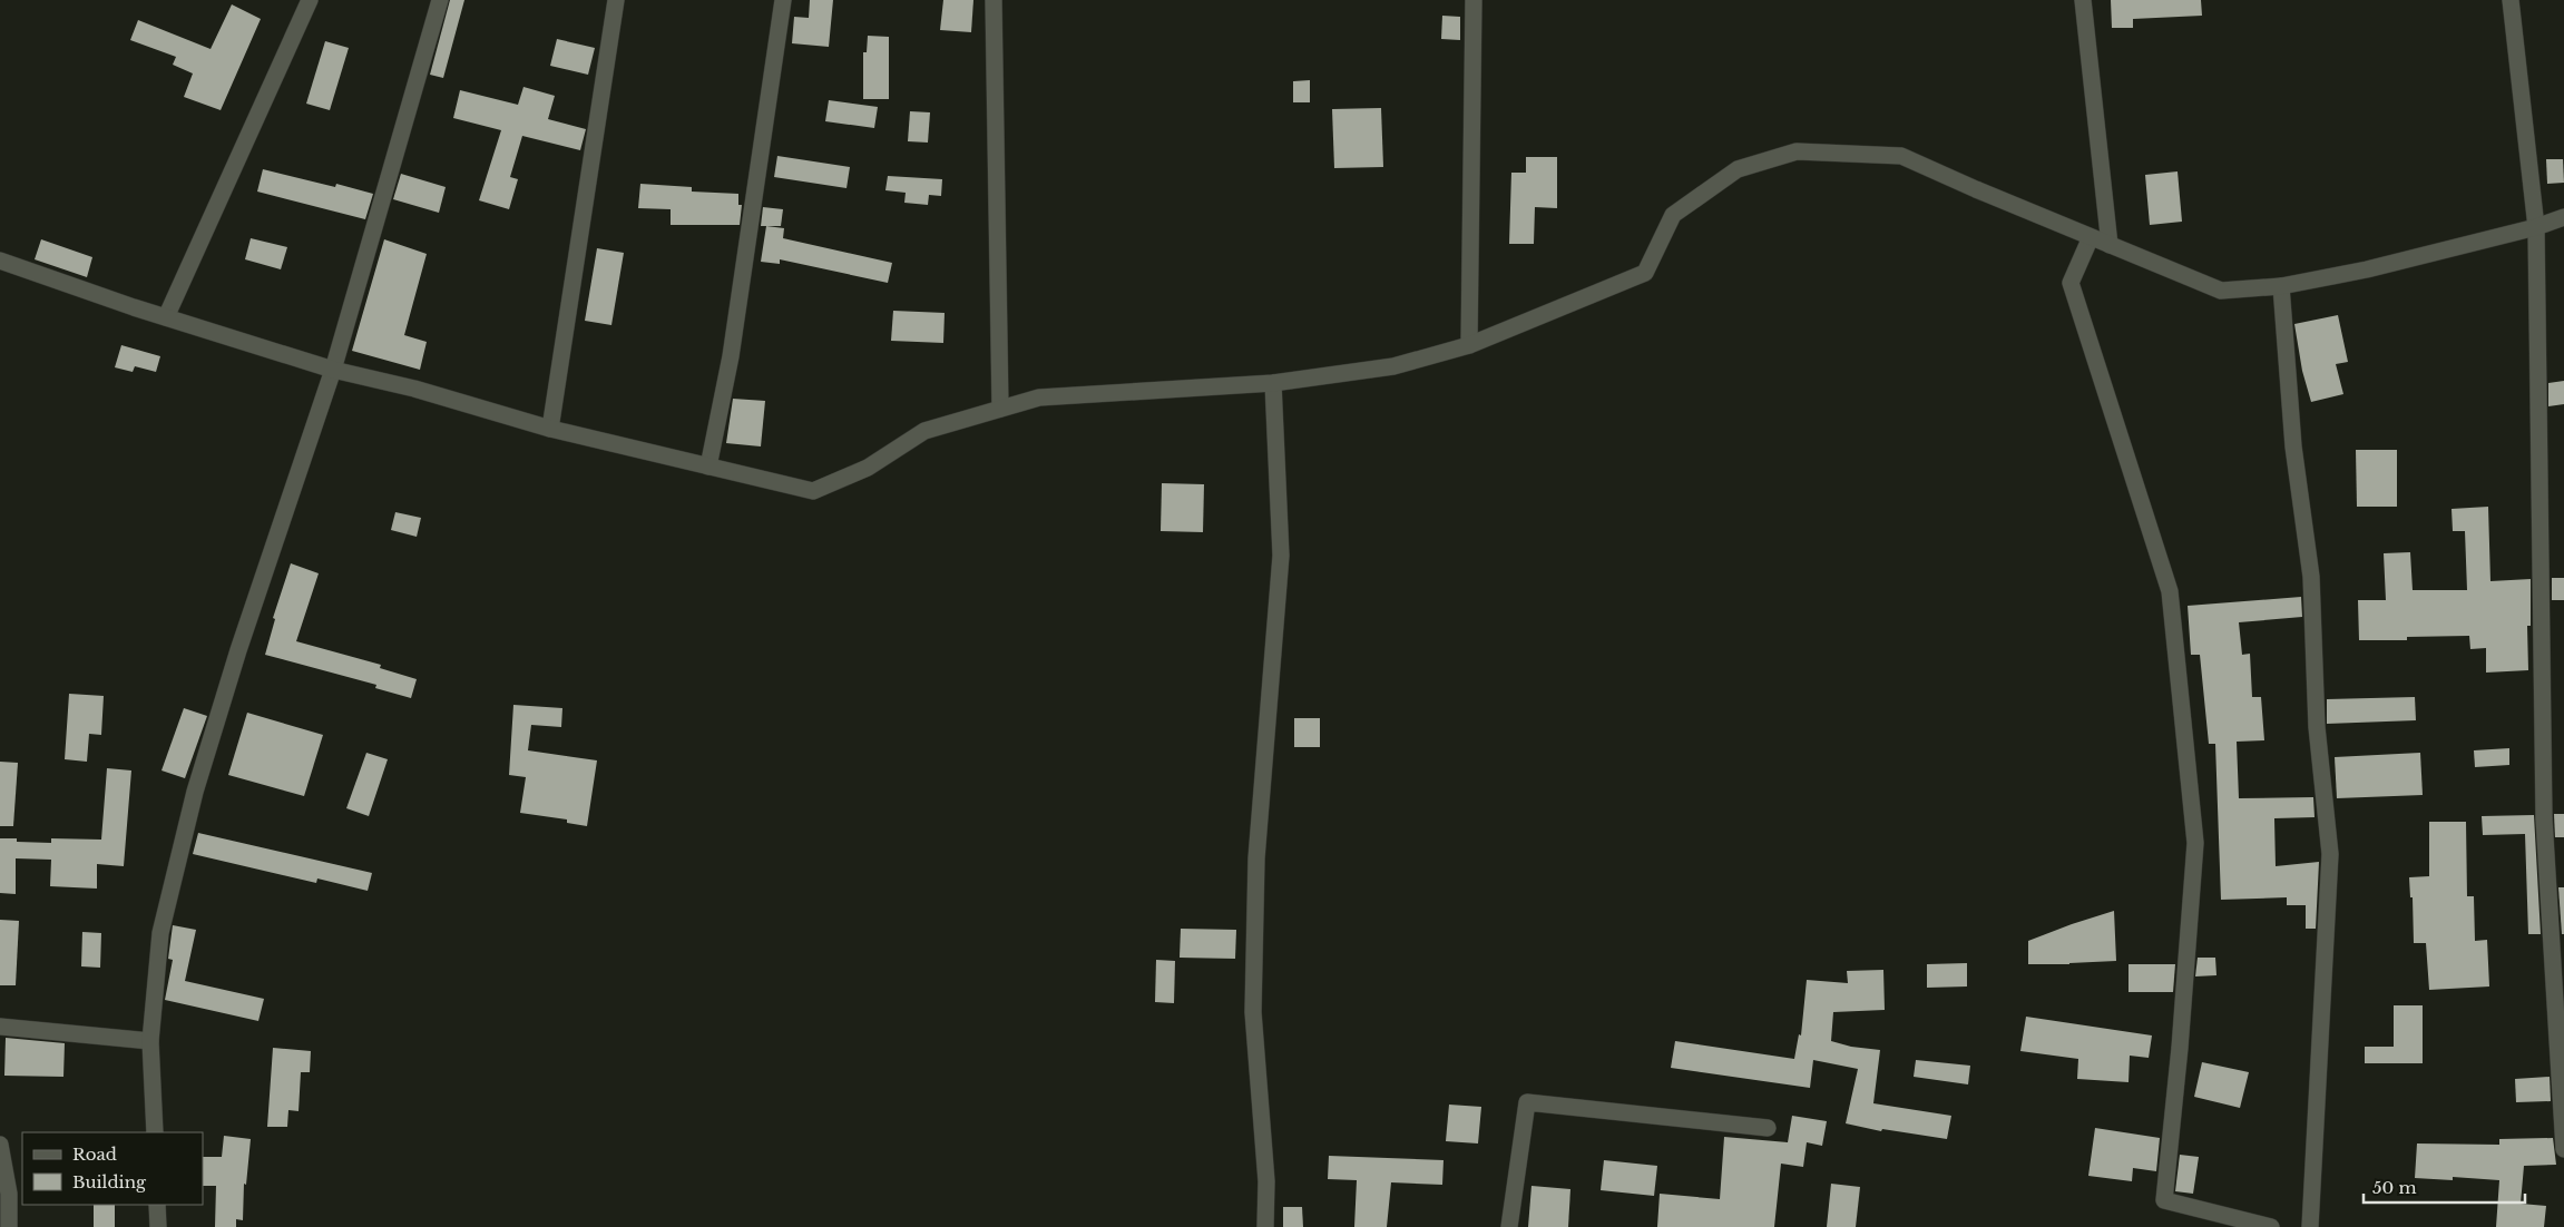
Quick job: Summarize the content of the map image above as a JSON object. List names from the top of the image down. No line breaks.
{"legend":["Road","Building"],"scale_bar":"50 m"}
